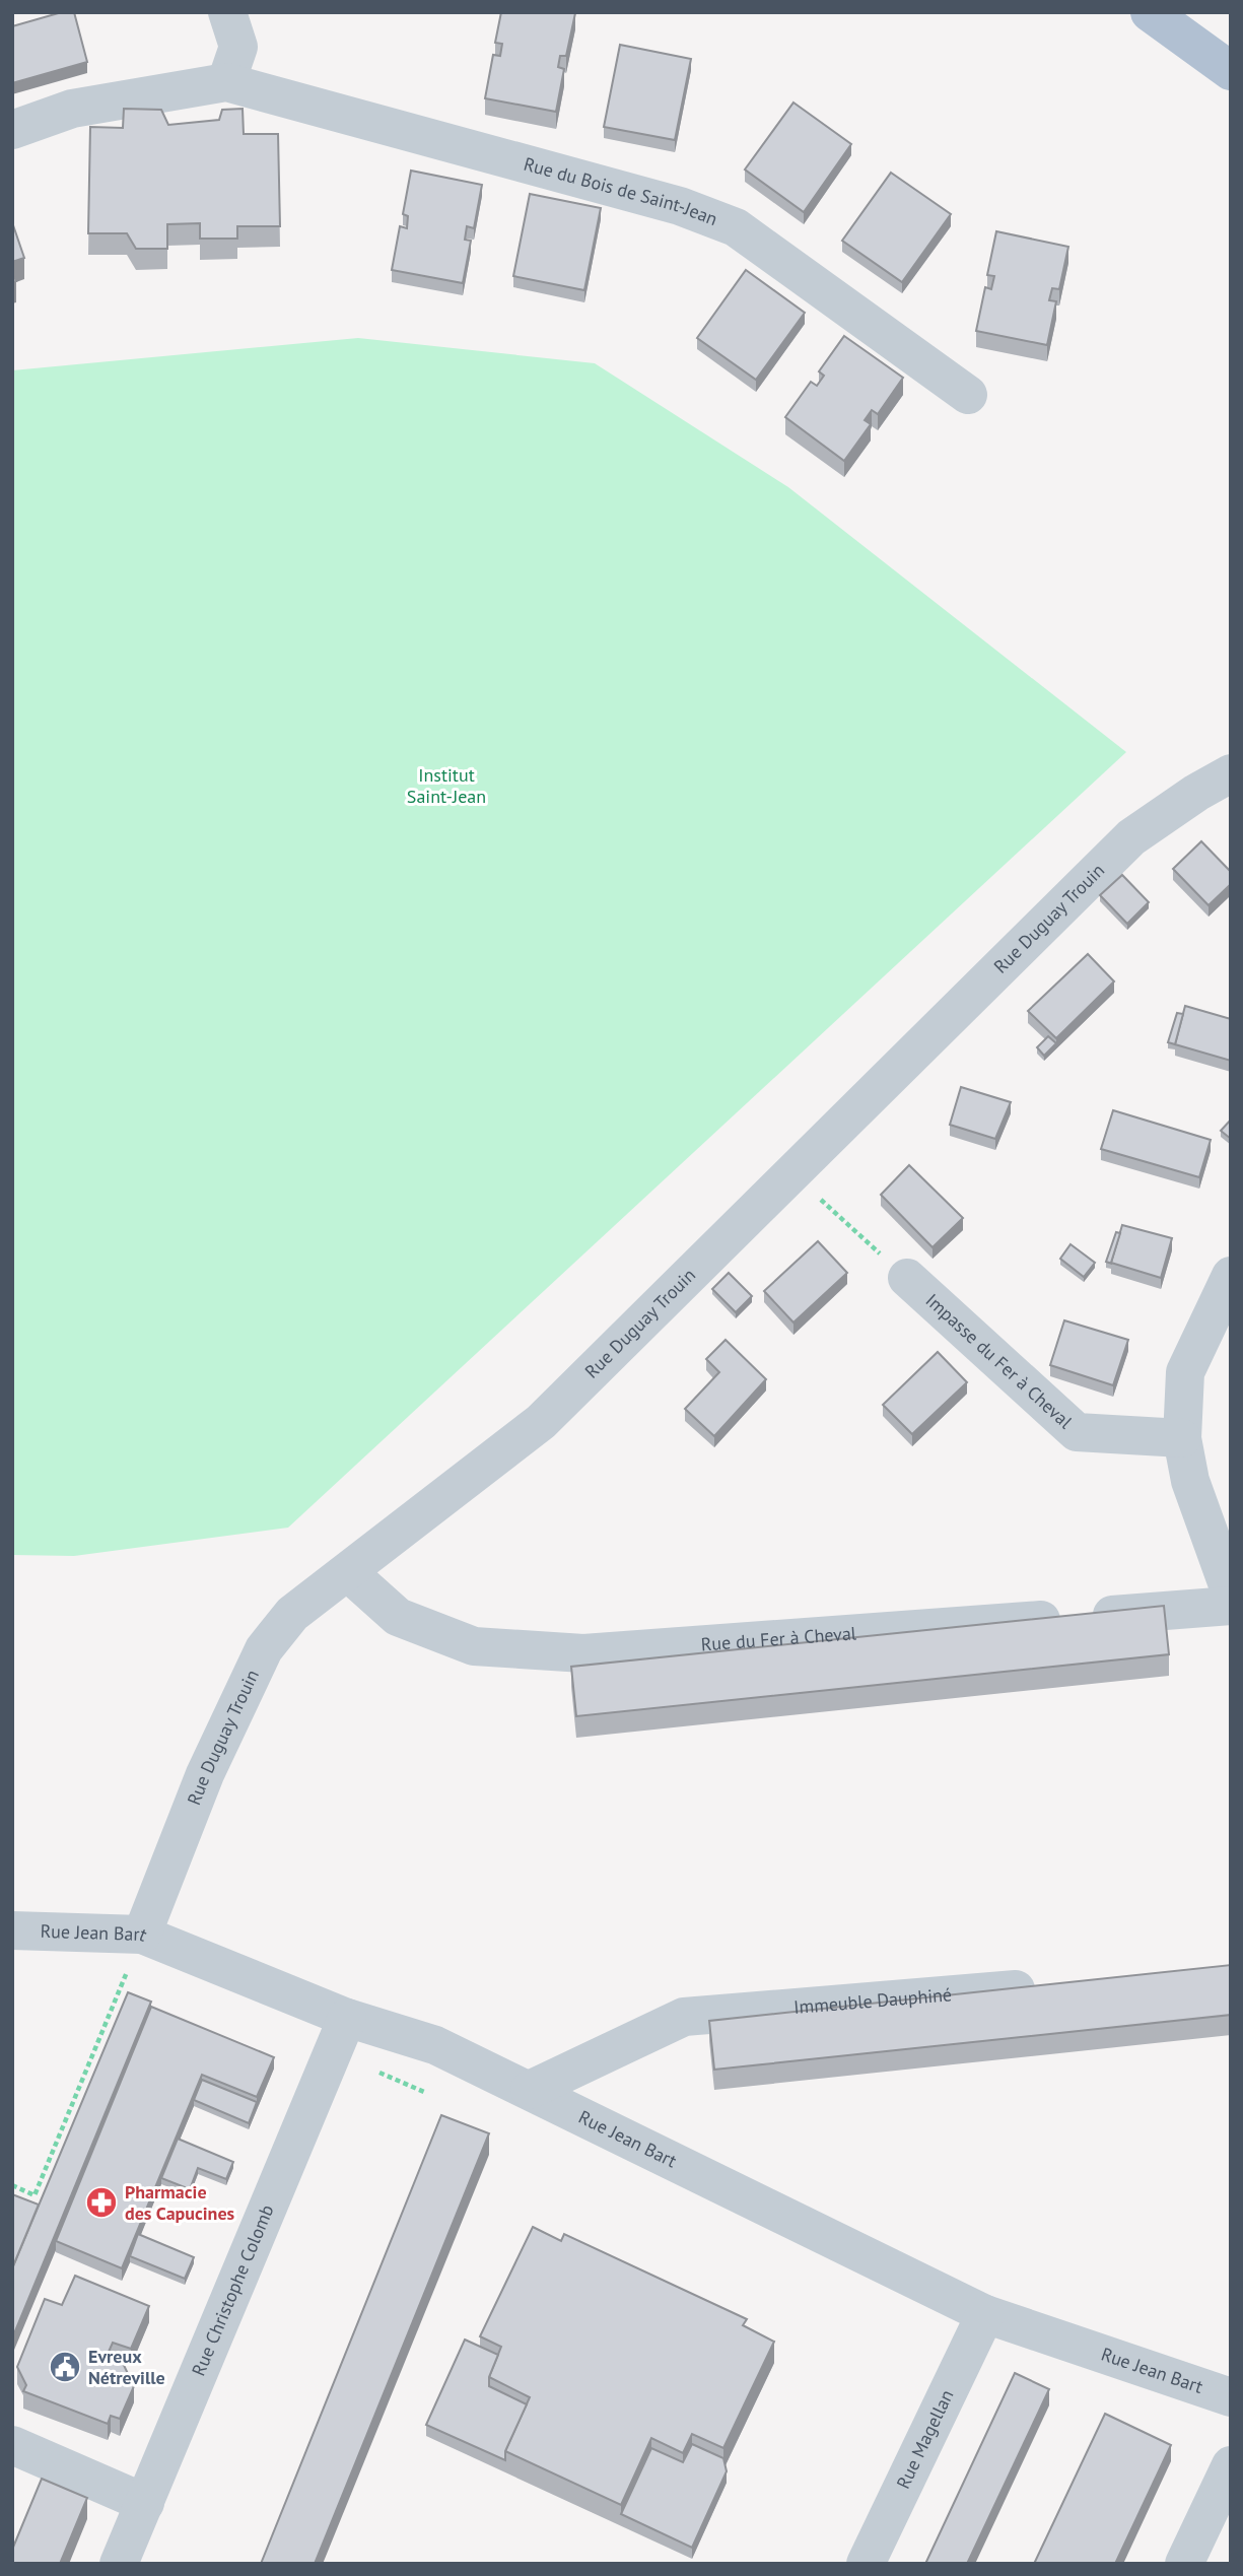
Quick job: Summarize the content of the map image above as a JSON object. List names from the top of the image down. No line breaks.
{"streets":{"street":["Rue du Bois de Saint-Jean","Rue Duguay Trouin","Impasse du Fer à Cheval","Rue du Fer à Cheval","Rue Jean Bart","Immeuble Dauphiné","Rue Christophe Colomb","Rue Magellan"]},"crossings":[["Rue Duguay Trouin","Rue du Fer à Cheval"],["Rue Duguay Trouin","Rue Jean Bart"],["Rue Jean Bart","Immeuble Dauphiné"],["Rue Jean Bart","Rue Christophe Colomb"],["Rue Jean Bart","Rue Magellan"]],"parks":["Institut Saint-Jean"],"places":{"pharmacy":["Pharmacie des Capucines"],"public building":["Evreux Nétreville"]}}
